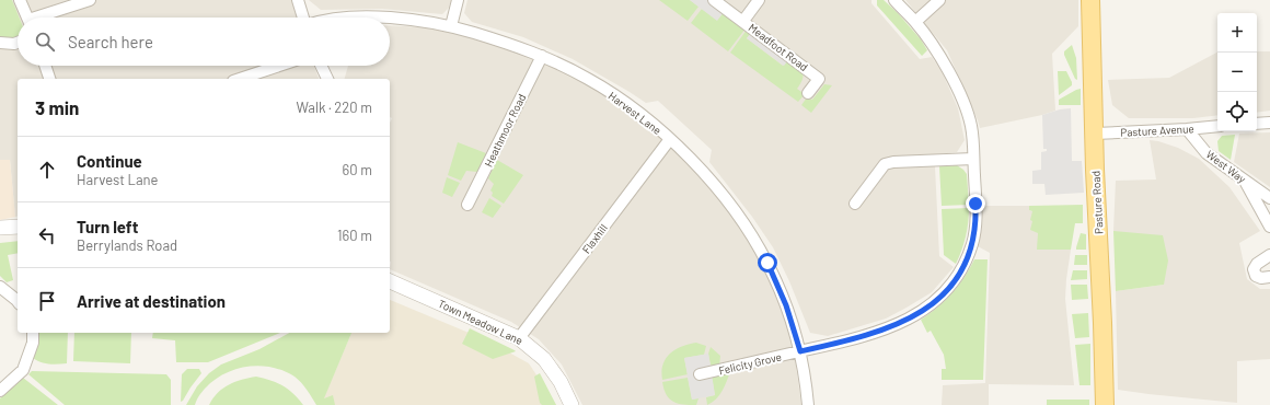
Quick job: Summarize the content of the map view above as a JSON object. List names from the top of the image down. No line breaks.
{"streets":{"main road":["Pasture Road"],"street":["Meadfoot Road","Harvest Lane","Heathmoor Road","Pasture Avenue","West Way","Flaxhill","Town Meadow Lane","Felicity Grove"]},"crossings":[["Harvest Lane","Heathmoor Road"],["Harvest Lane","Flaxhill"],["Harvest Lane","Felicity Grove"],["Pasture Avenue","West Way"],["Pasture Avenue","Pasture Road"],["Flaxhill","Town Meadow Lane"]],"page":{"map_buttons":["+","−"],"search":"Search here","heading":["3 min","Walk · 220 m"],"list":[["Continue","Harvest Lane","60 m"],["Turn left","Berrylands Road","160 m"],"Arrive at destination"]}}
